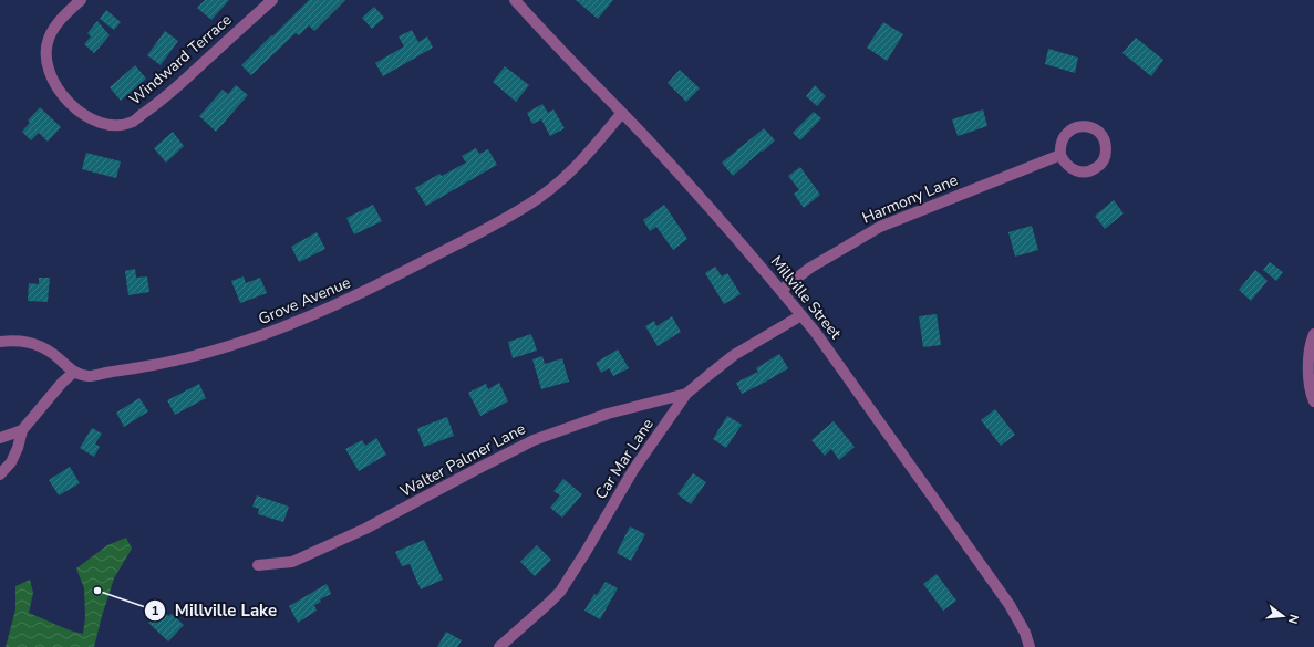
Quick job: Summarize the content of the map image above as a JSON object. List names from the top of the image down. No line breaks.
{"streets":{"street":["Windward Terrace","Harmony Lane","Millville Street","Grove Avenue","Car Mar Lane","Walter Palmer Lane"]},"crossings":[["Harmony Lane","Millville Street"],["Millville Street","Grove Avenue"],["Millville Street","Car Mar Lane"],["Car Mar Lane","Walter Palmer Lane"]],"places":["Millville Lake"],"north":"right"}
